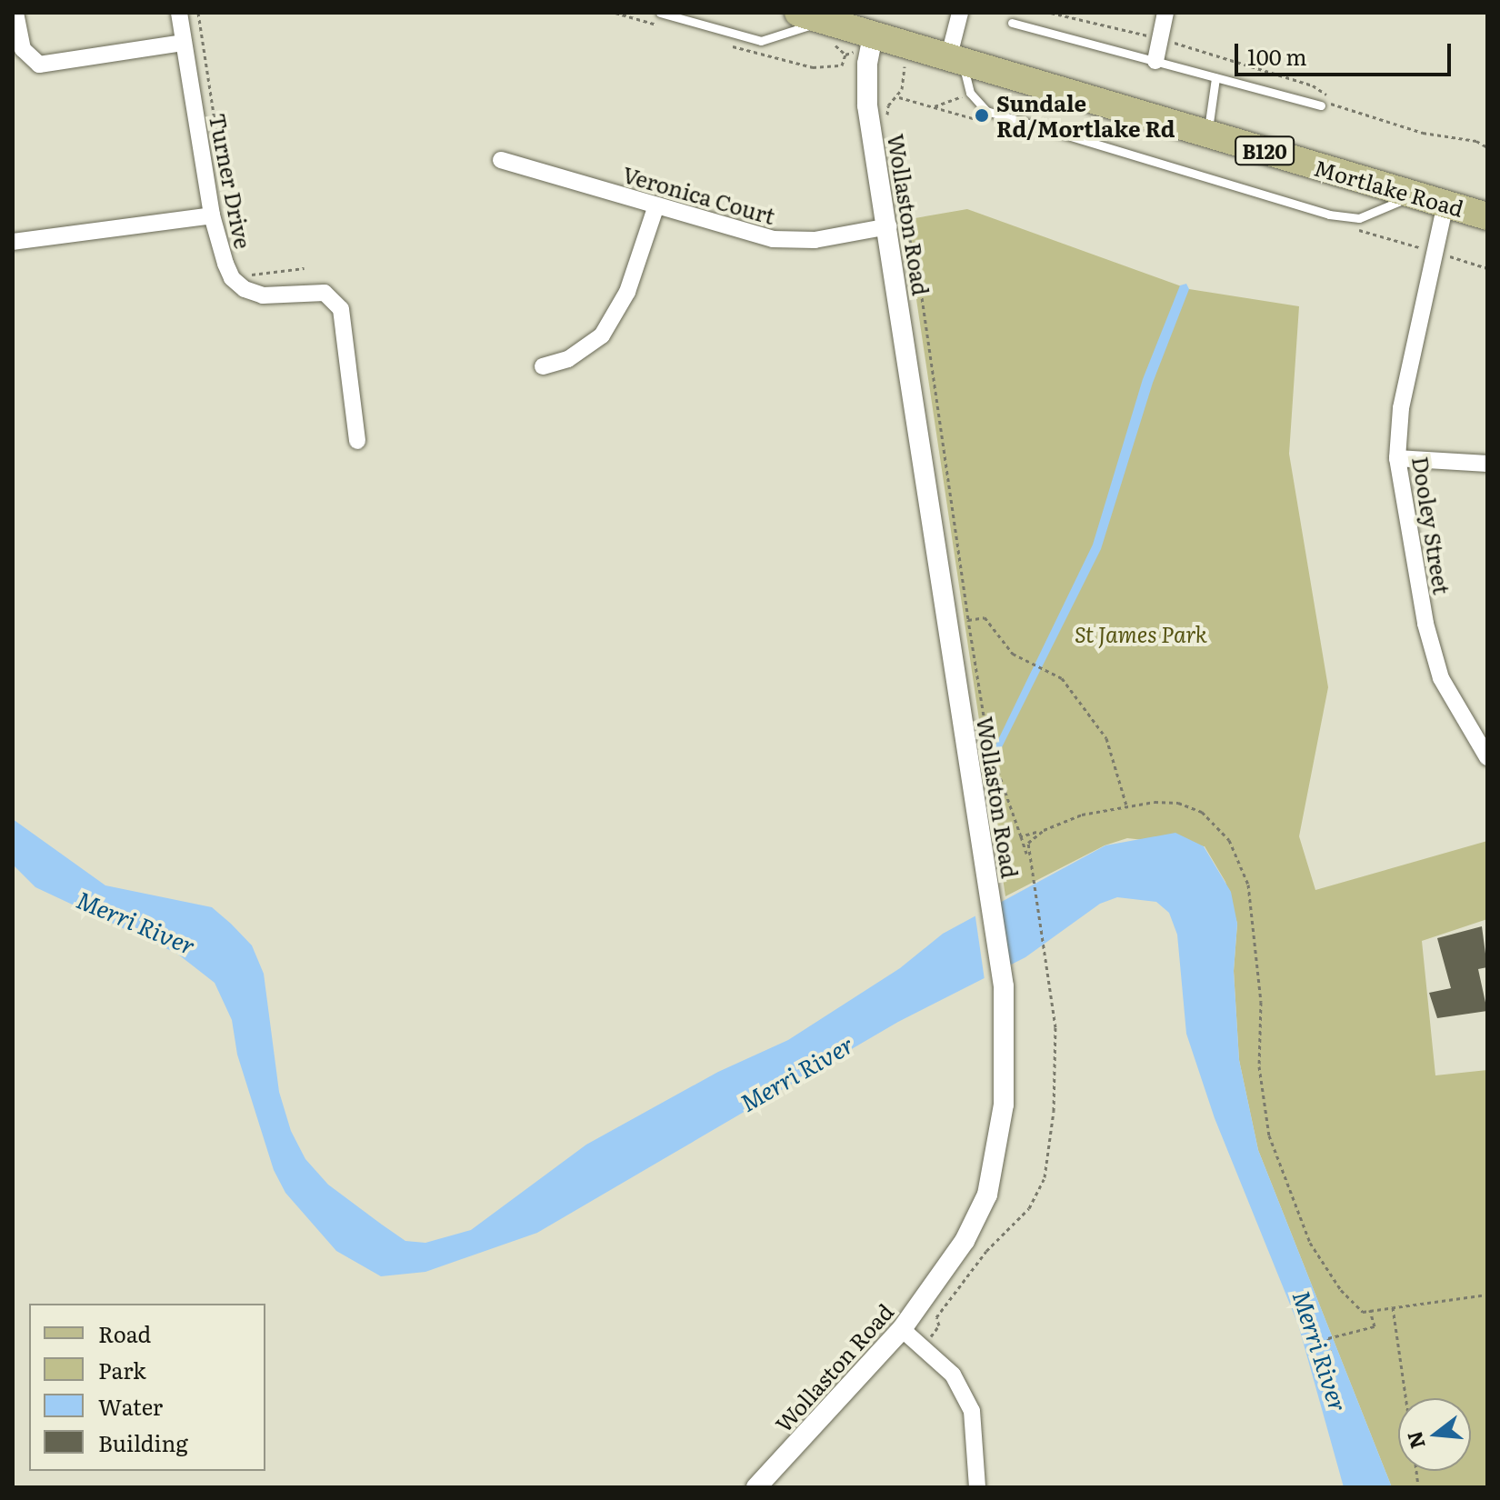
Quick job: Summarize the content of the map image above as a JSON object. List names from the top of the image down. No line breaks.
{"streets":{"main road":["B120","Mortlake Road"],"street":["Turner Drive","Veronica Court","Wollaston Road","Dooley Street"]},"crossings":[["Mortlake Road","Wollaston Road"],["Mortlake Road","Dooley Street"],["Veronica Court","Wollaston Road"]],"water":["Merri River"],"parks":["St James Park"],"places":["Sundale Rd/Mortlake Rd"],"legend":["Road","Park","Water","Building"],"scale_bar":"100 m","north":"left"}
